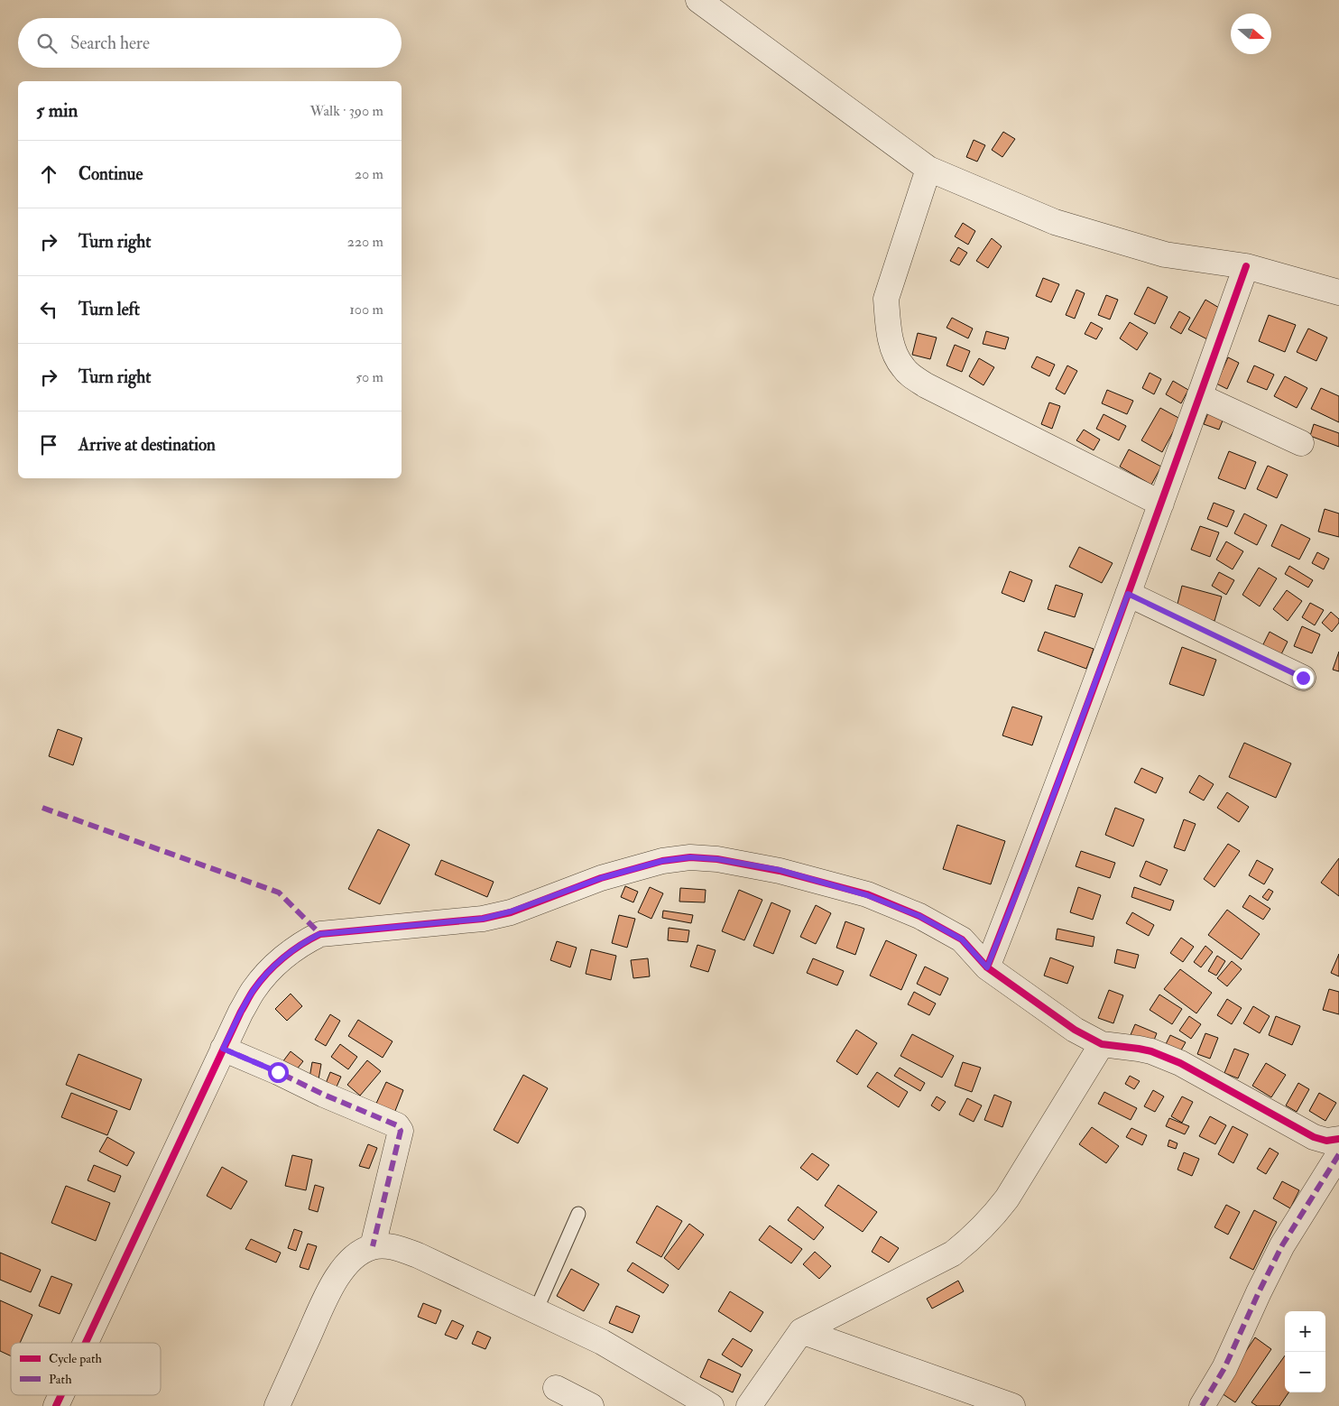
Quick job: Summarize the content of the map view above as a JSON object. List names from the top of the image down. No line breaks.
{"legend":["Cycle path","Path"],"north":"right","page":{"search":"Search here","heading":["5 min","Walk · 390 m"],"list":[["Continue","20 m"],["Turn right","220 m"],["Turn left","100 m"],["Turn right","50 m"],"Arrive at destination"],"map_buttons":["+","−"]}}
